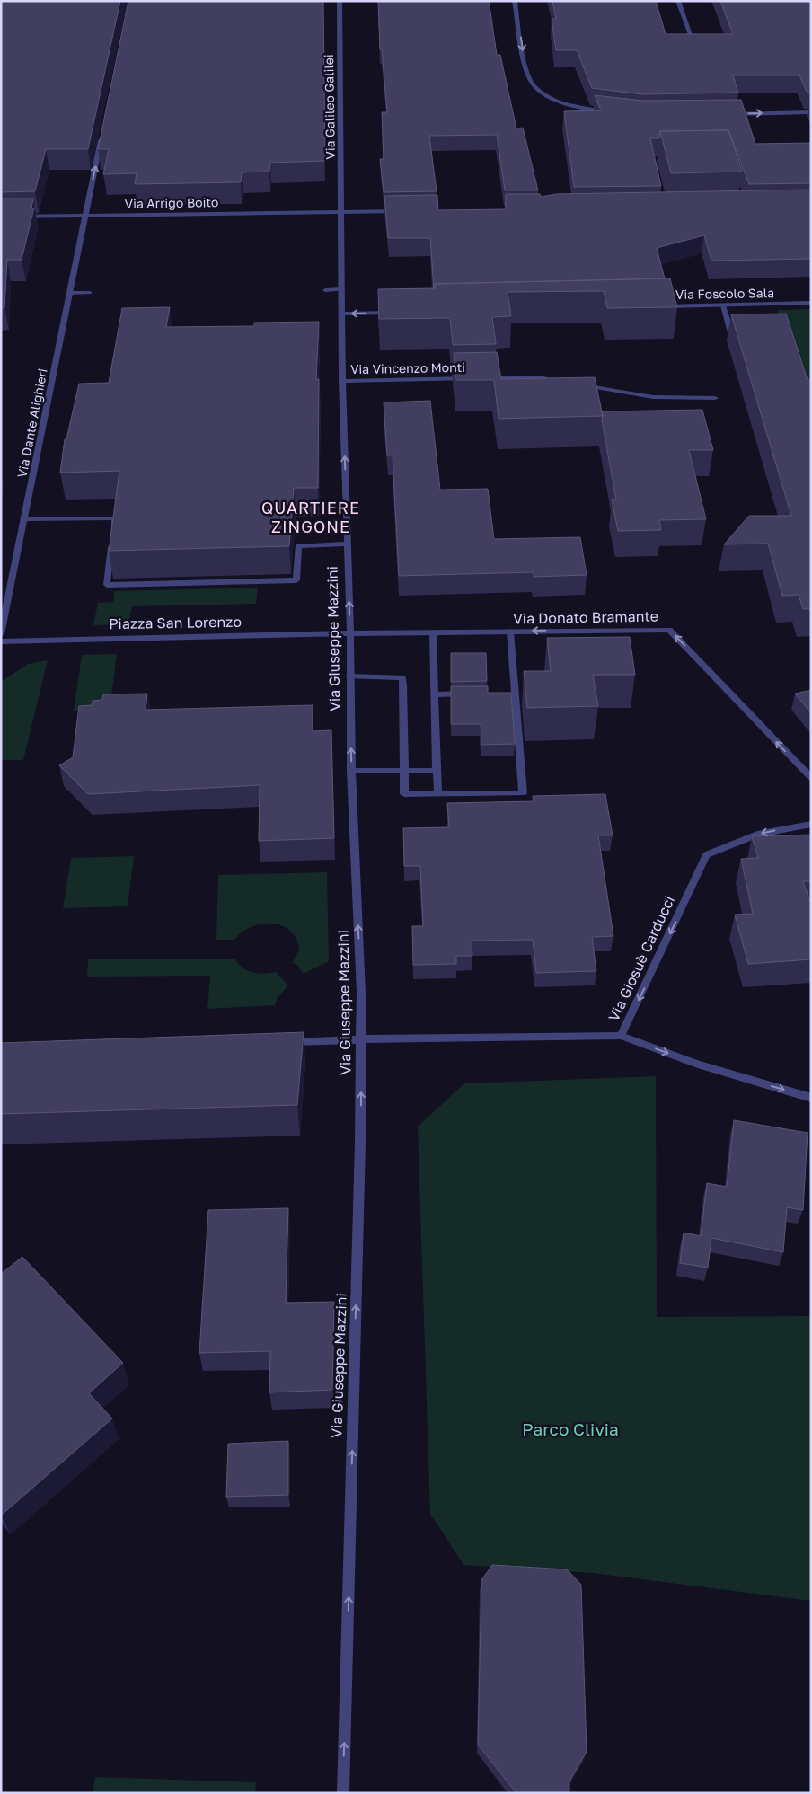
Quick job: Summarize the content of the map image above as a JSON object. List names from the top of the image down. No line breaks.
{"streets":{"street":["Via Galileo Galilei","Via Arrigo Boito","Via Foscolo Sala","Via Vincenzo Monti","Via Dante Alighieri","Via Donato Bramante","Piazza San Lorenzo","Via Giuseppe Mazzini","Via Giosuè Carducci"]},"crossings":[["Via Galileo Galilei","Via Arrigo Boito"],["Via Galileo Galilei","Via Giuseppe Mazzini"],["Via Arrigo Boito","Via Dante Alighieri"],["Via Arrigo Boito","Via Giuseppe Mazzini"],["Via Vincenzo Monti","Via Giuseppe Mazzini"],["Via Donato Bramante","Piazza San Lorenzo"],["Via Donato Bramante","Via Giuseppe Mazzini"],["Piazza San Lorenzo","Via Giuseppe Mazzini"],["Via Giuseppe Mazzini","Via Giosuè Carducci"]],"one_way":["Via Donato Bramante","Via Giuseppe Mazzini","Via Giosuè Carducci"],"districts":["QUARTIERE ZINGONE"],"parks":["Parco Clivia"]}
